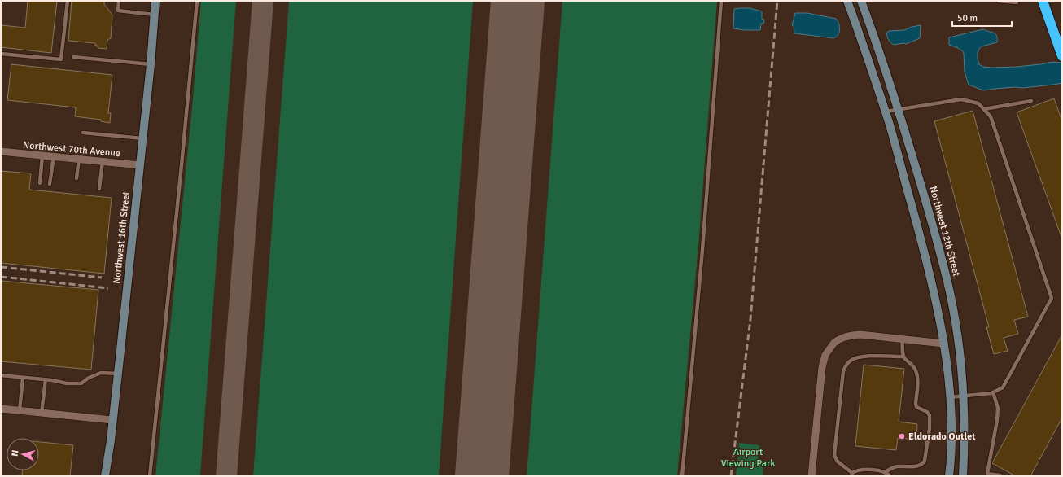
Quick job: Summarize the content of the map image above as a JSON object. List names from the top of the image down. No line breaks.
{"streets":{"main road":["Northwest 12th Street","Northwest 16th Street"],"street":["Northwest 70th Avenue"]},"crossings":[["Northwest 70th Avenue","Northwest 16th Street"]],"parks":["Airport Viewing Park"],"places":["Eldorado Outlet"],"scale_bar":"50 m","north":"left"}
